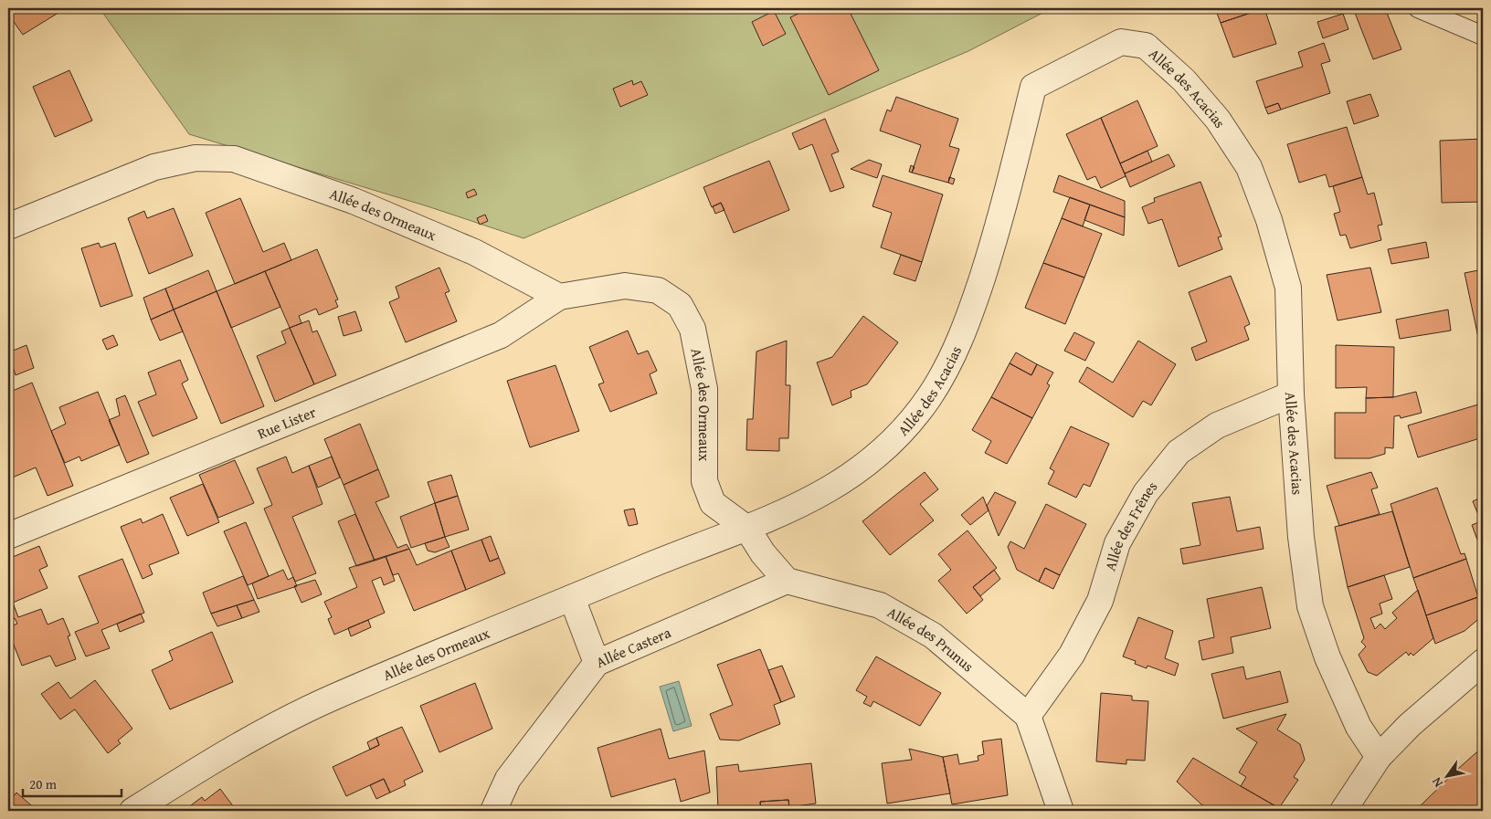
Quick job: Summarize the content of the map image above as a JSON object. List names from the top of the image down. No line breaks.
{"streets":{"street":["Allée des Acacias","Allée des Ormeaux","Rue Lister","Allée des Frênes","Allée des Prunus","Allée Castera"]},"crossings":[["Allée des Acacias","Allée des Ormeaux"],["Allée des Acacias","Allée des Frênes"],["Allée des Ormeaux","Rue Lister"],["Allée des Frênes","Allée des Prunus"],["Allée des Prunus","Allée Castera"]],"scale_bar":"20 m","north":"bottom left"}
